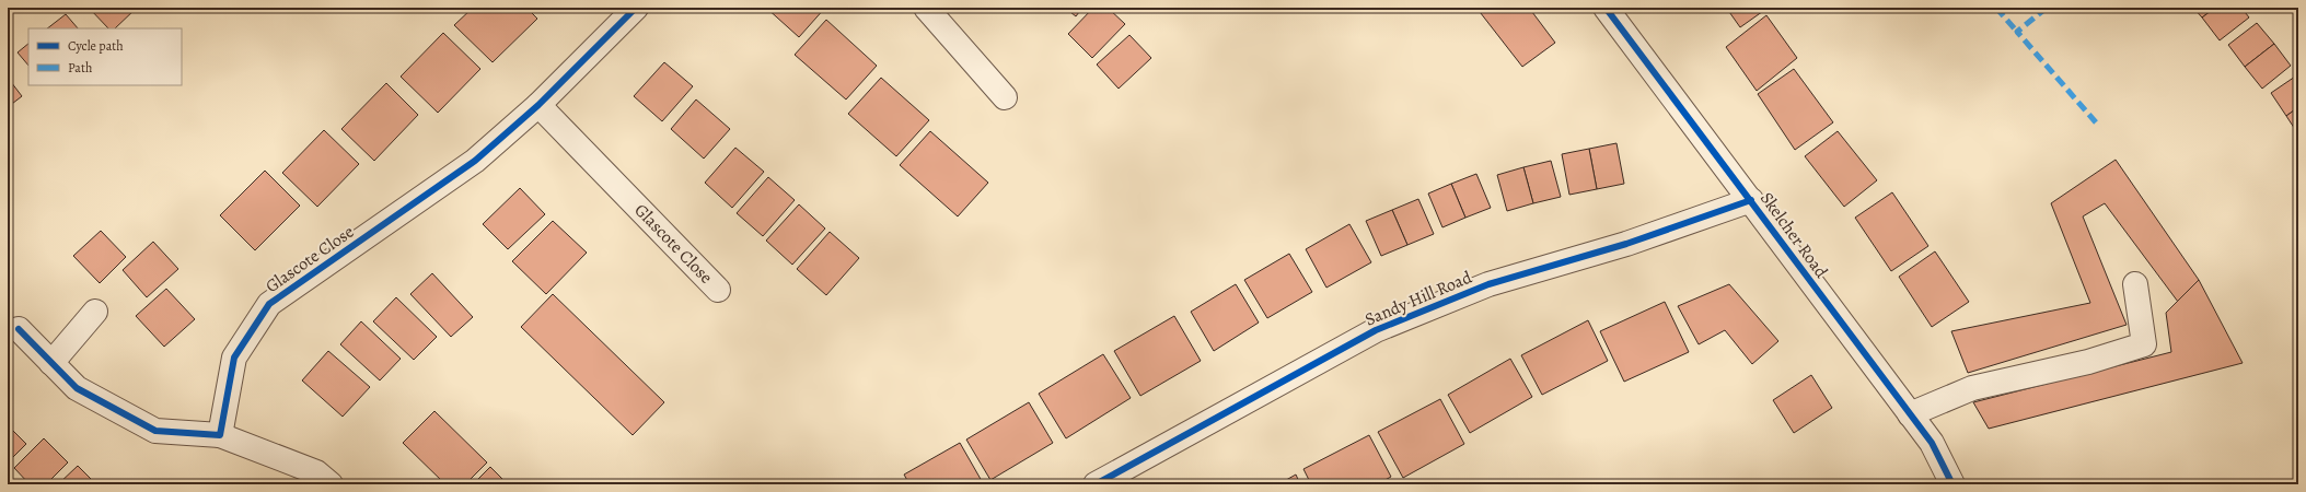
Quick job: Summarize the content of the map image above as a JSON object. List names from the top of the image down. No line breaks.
{"streets":{"street":["Skelcher Road","Glascote Close","Sandy Hill Road"]},"crossings":[["Skelcher Road","Sandy Hill Road"]],"legend":["Cycle path","Path"]}
